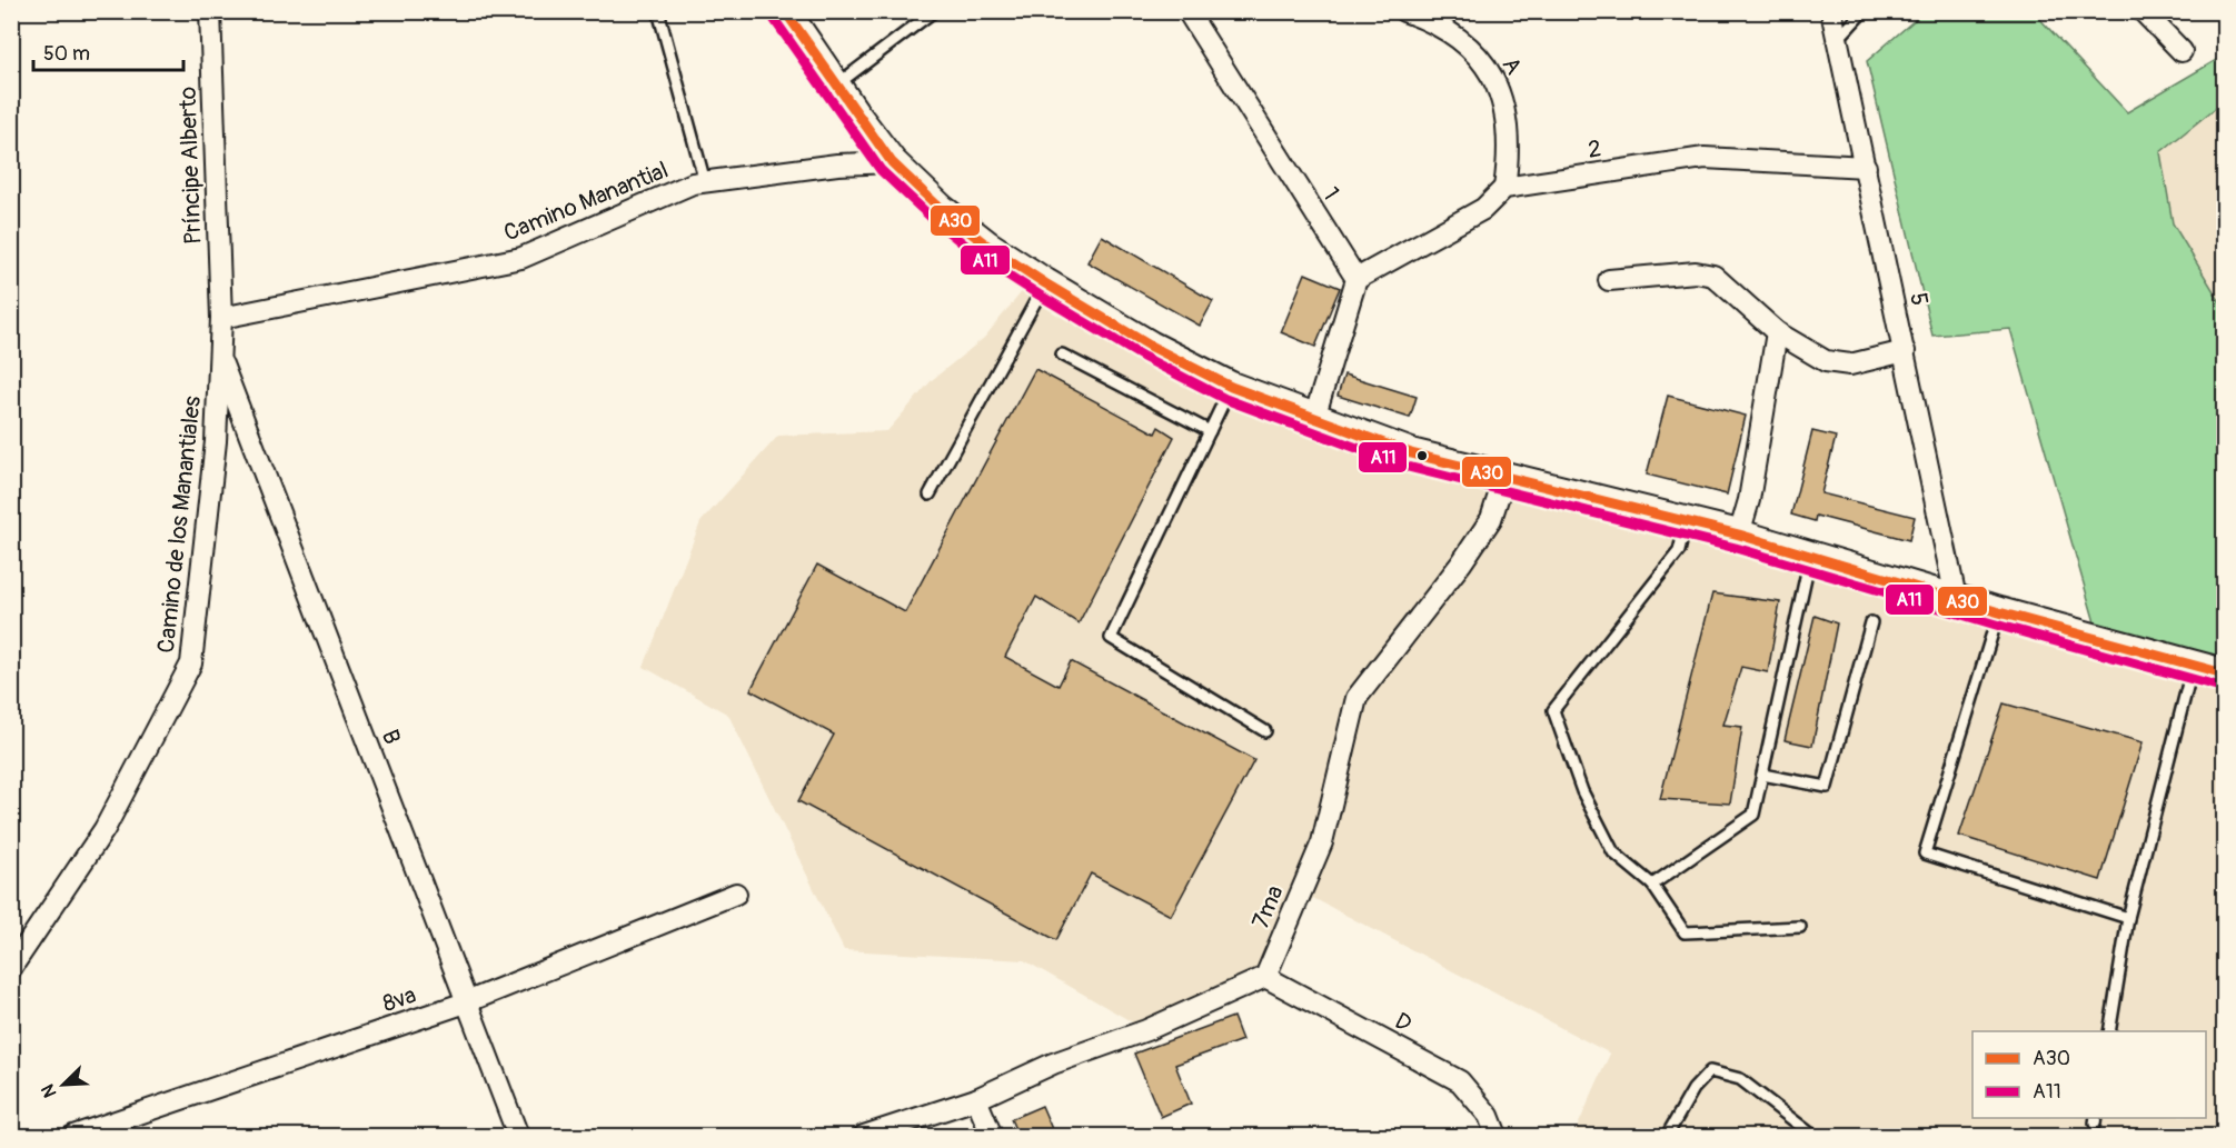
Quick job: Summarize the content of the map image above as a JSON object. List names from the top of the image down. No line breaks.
{"streets":{"street":["A","2","Príncipe Alberto","1","Camino Manantial","5","Camino de los Manantiales","B","7ma","8va","D"]},"crossings":[["A","2"],["2","5"],["Príncipe Alberto","Camino Manantial"],["Príncipe Alberto","Camino de los Manantiales"],["Camino Manantial","Camino de los Manantiales"],["Camino de los Manantiales","B"],["B","8va"],["7ma","D"]],"lines":["transit line A30","transit line A11"],"legend":["A30","A11"],"scale_bar":"50 m","north":"bottom left"}
